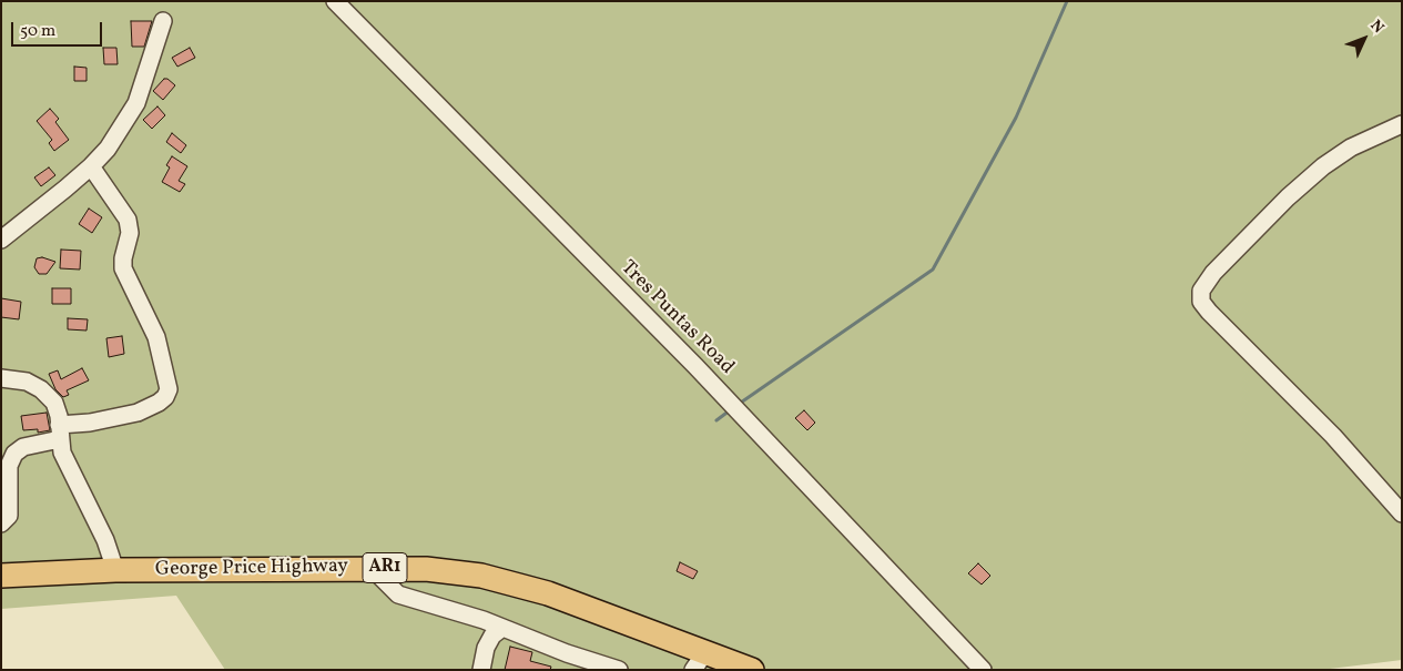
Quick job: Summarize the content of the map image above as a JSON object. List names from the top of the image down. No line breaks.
{"streets":{"highway":["AR1","George Price Highway"],"street":["Tres Puntas Road"]},"scale_bar":"50 m","north":"top right"}
